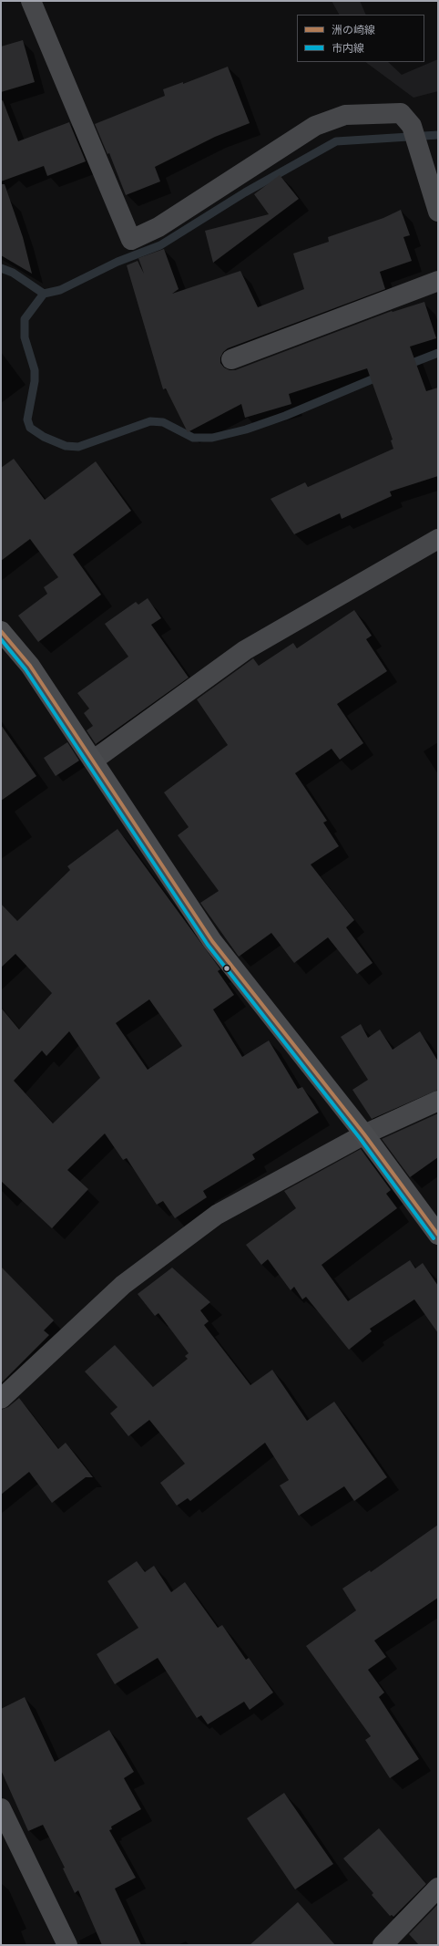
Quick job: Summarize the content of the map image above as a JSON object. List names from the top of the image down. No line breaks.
{"lines":["transit line 洲の崎線","transit line 市内線"],"legend":["洲の崎線","市内線"]}
